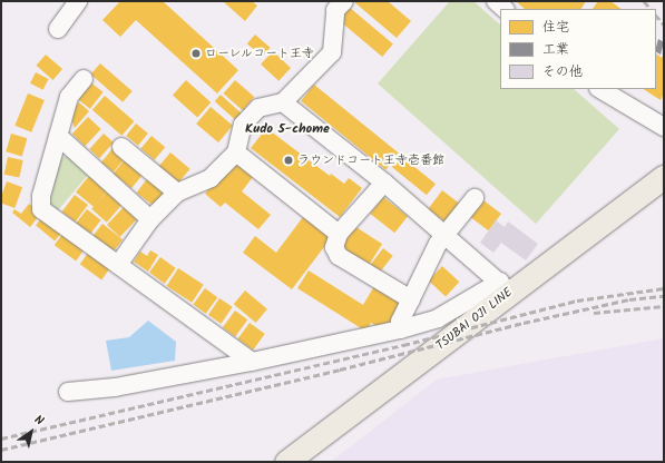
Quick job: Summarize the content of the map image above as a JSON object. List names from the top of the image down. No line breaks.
{"streets":{"main road":["TSUBAI OJI LINE"]},"districts":["Kudo 5-chome"],"places":["ローレルコート王寺","ラウンドコート王寺壱番館"],"legend":["住宅","工業","その他"],"north":"top right"}
